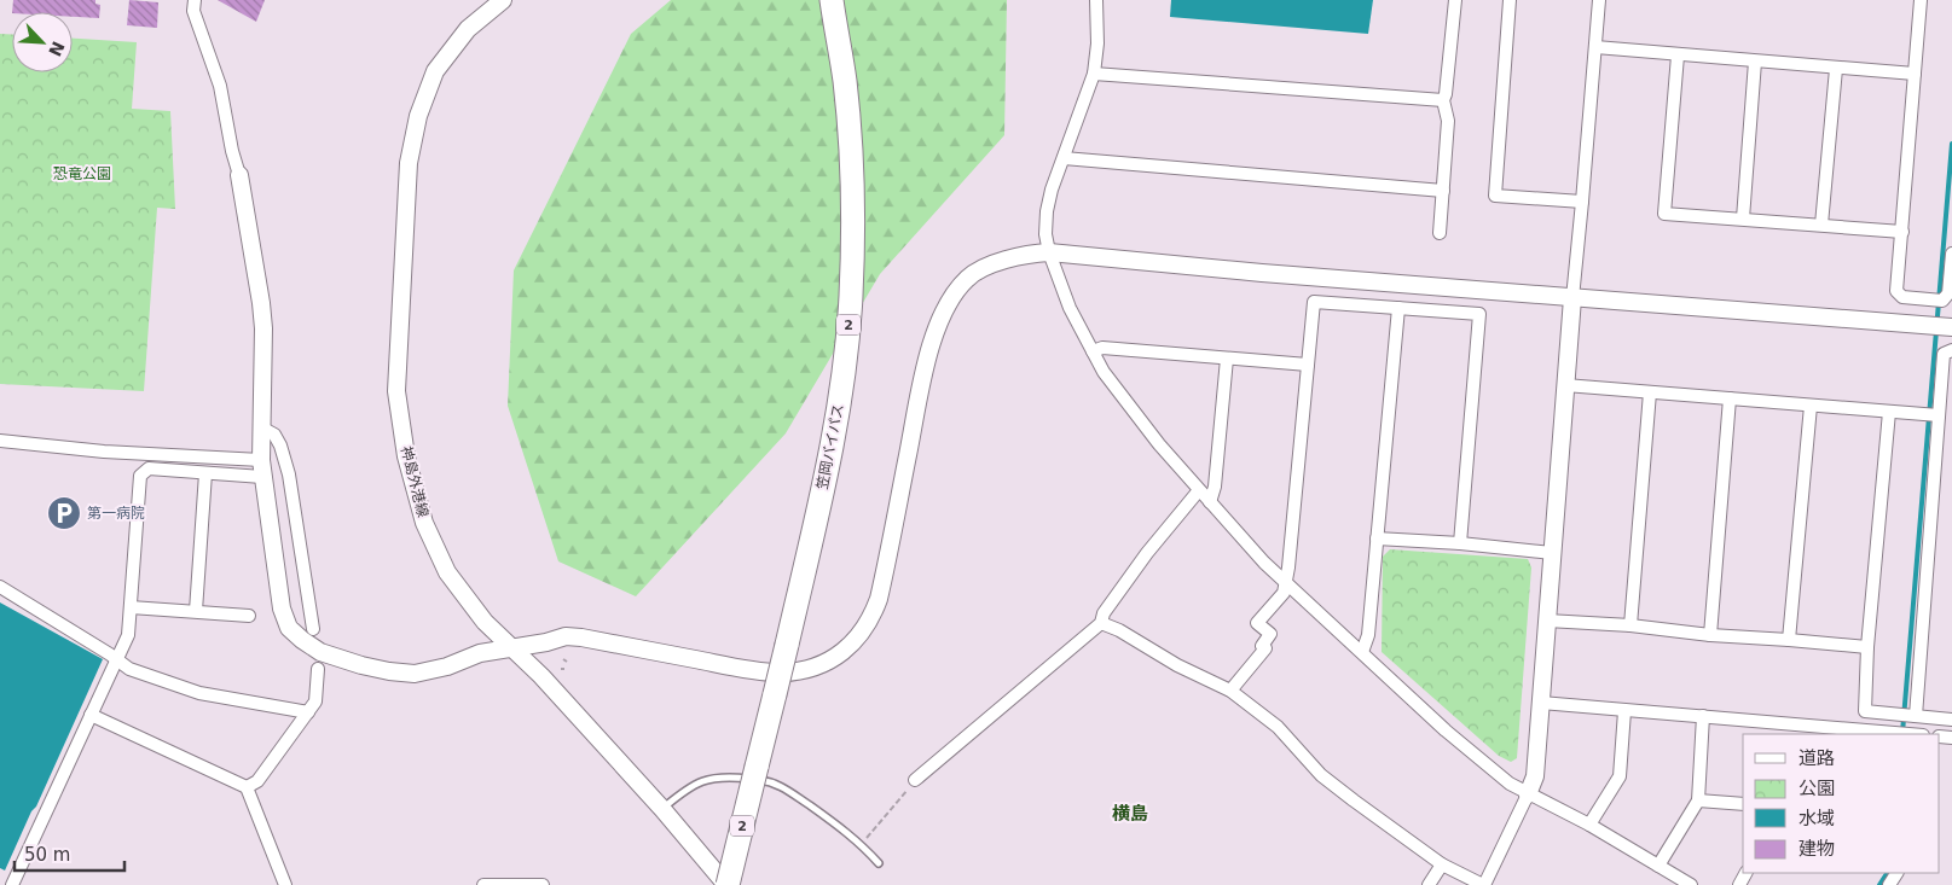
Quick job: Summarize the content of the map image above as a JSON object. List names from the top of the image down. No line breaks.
{"streets":{"highway":["2","笠岡バイパス"],"street":["神島外港線"]},"crossings":[["笠岡バイパス","神島外港線"]],"districts":["横島"],"parks":["恐竜公園"],"places":{"parking":["第一病院"]},"legend":["道路","公園","水域","建物"],"scale_bar":"50 m","north":"bottom right"}
